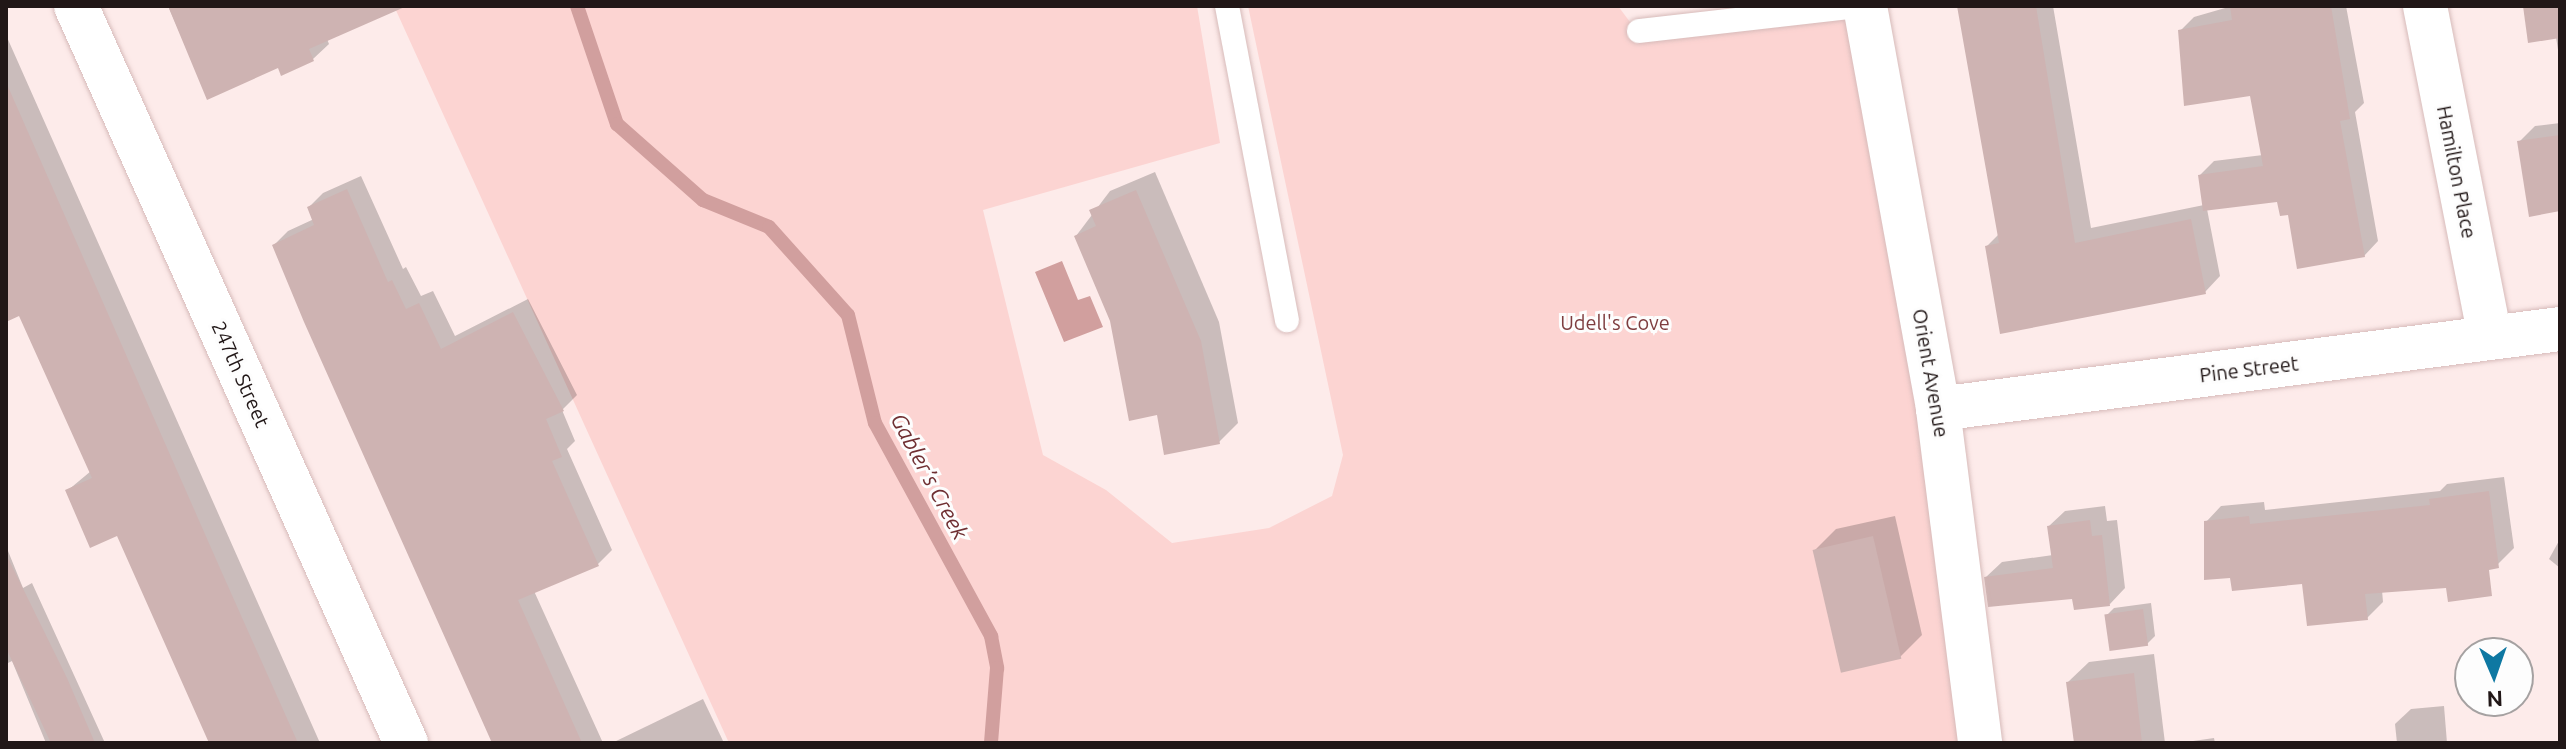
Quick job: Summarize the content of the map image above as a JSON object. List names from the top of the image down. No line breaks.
{"streets":{"street":["Hamilton Place","Pine Street","Orient Avenue","247th Street"]},"crossings":[["Hamilton Place","Pine Street"],["Pine Street","Orient Avenue"]],"water":["Gabler’s Creek"],"parks":["Udell's Cove"],"north":"bottom"}
